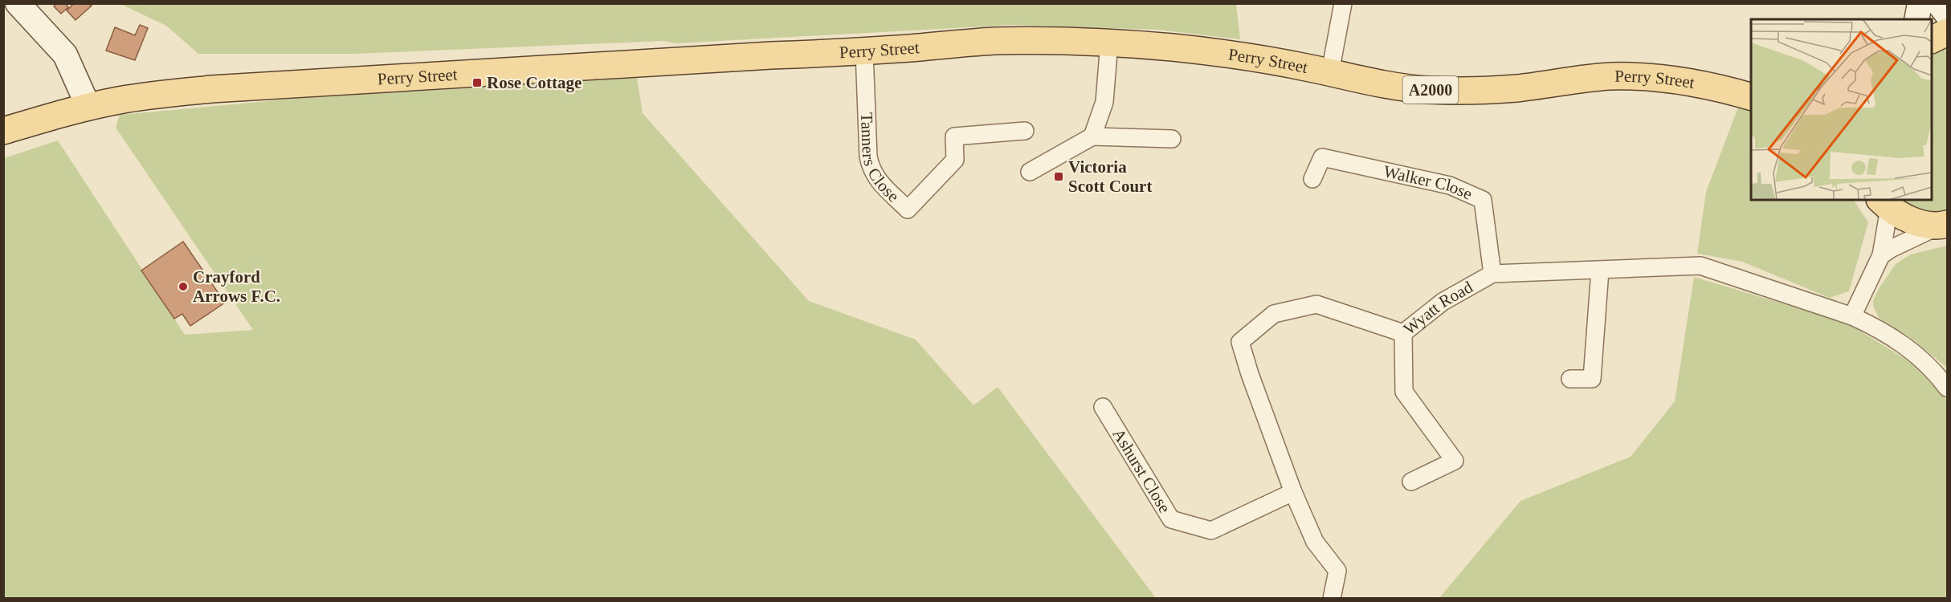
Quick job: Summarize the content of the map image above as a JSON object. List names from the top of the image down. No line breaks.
{"streets":{"main road":["Perry Street","A2000"],"street":["Tanners Close","Walker Close","Wyatt Road","Ashurst Close"]},"crossings":[["Perry Street","Tanners Close"],["Walker Close","Wyatt Road"],["Wyatt Road","Ashurst Close"]],"places":{"transit":["Rose Cottage","Victoria Scott Court"],"other":["Crayford Arrows F.C."]}}
